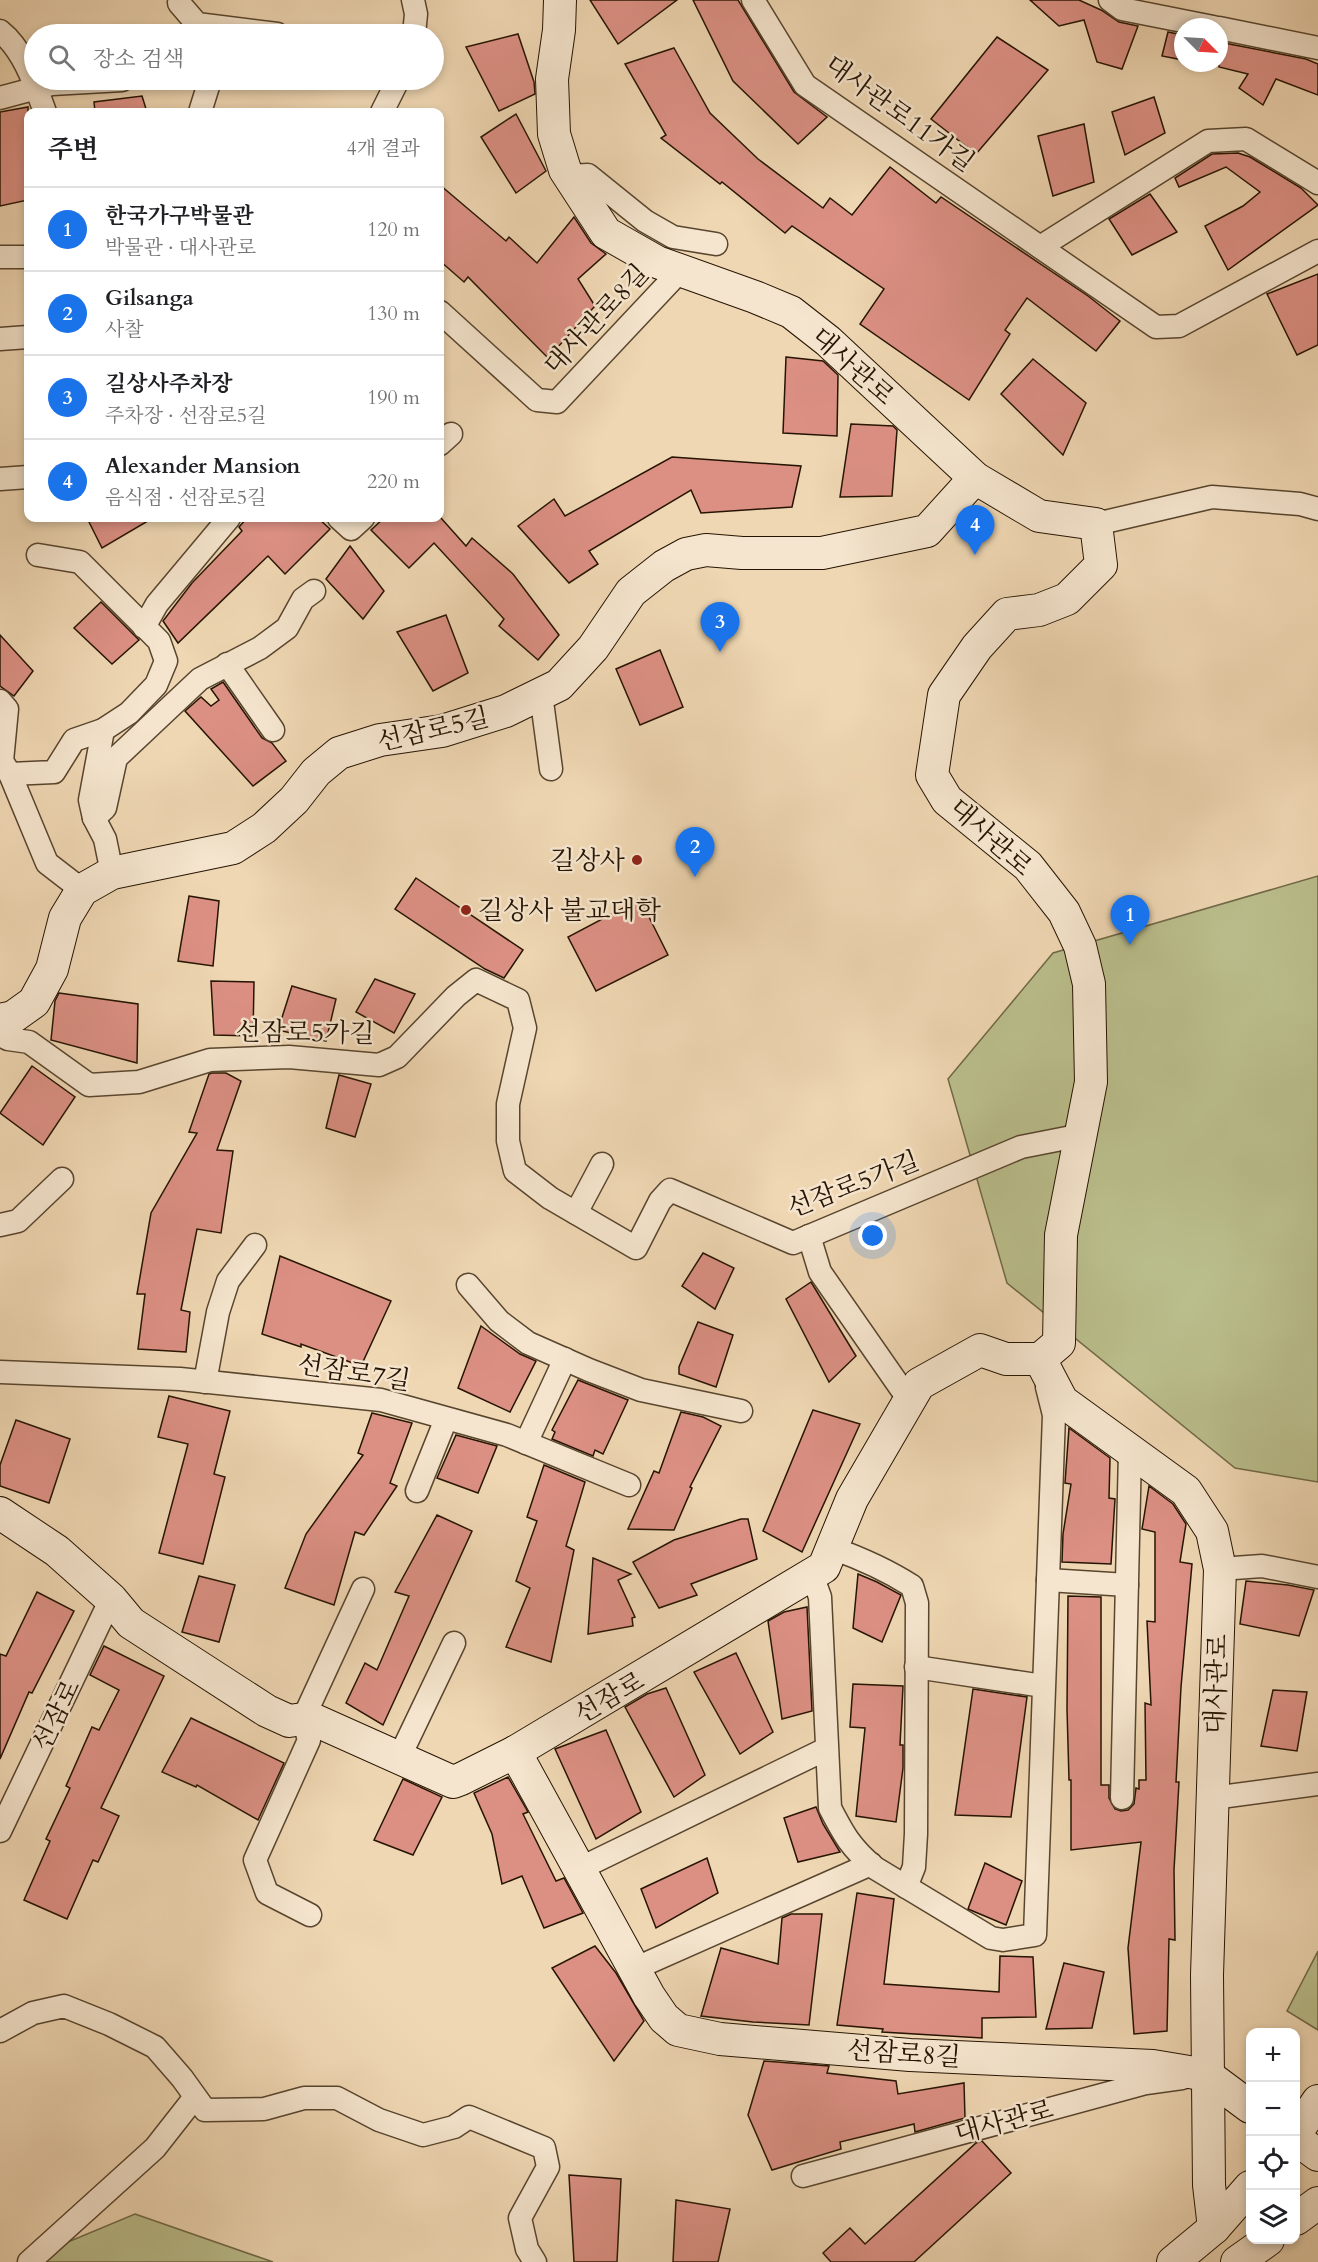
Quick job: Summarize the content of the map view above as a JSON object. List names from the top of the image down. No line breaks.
{"streets":{"street":["대사관로11가길","대사관로8길","대사관로","선잠로5길","선잠로5가길","선잠로7길","선잠로","선잠로8길"]},"crossings":[["대사관로8길","대사관로"],["대사관로","선잠로5길"],["대사관로","선잠로5가길"],["대사관로","선잠로"],["대사관로","선잠로8길"],["선잠로","선잠로8길"]],"places":["길상사","길상사 불교대학"],"north":"bottom right","page":{"search":"장소 검색","heading":["주변","4개 결과"],"list":[{"mark":"1","name":"한국가구박물관","note":"박물관 · 대사관로","value":"120 m"},{"mark":"2","name":"Gilsanga","note":"사찰","value":"130 m"},{"mark":"3","name":"길상사주차장","note":"주차장 · 선잠로5길","value":"190 m"},{"mark":"4","name":"Alexander Mansion","note":"음식점 · 선잠로5길","value":"220 m"}],"pins":["4","3","2","1"],"map_buttons":["+","−"]}}
